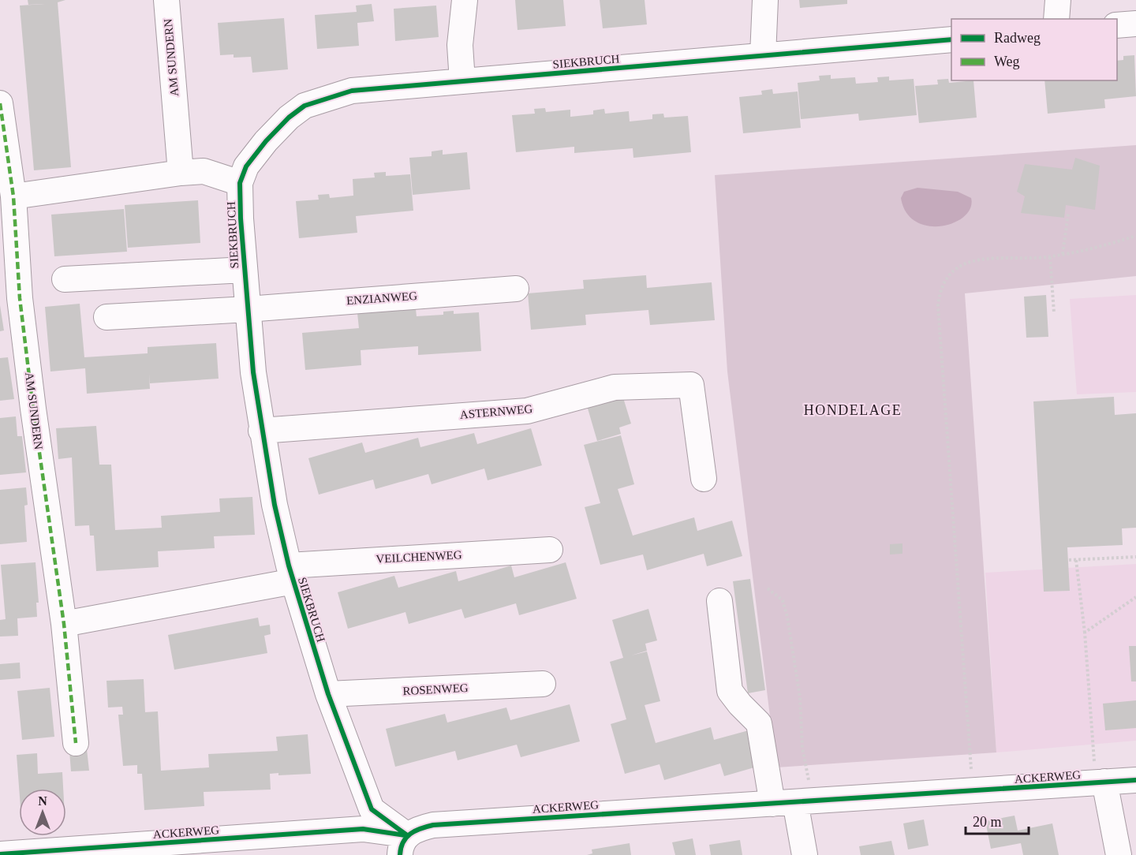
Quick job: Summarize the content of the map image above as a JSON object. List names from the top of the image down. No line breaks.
{"streets":{"street":["AM SUNDERN","SIEKBRUCH","ENZIANWEG","ASTERNWEG","VEILCHENWEG","ROSENWEG","ACKERWEG"]},"crossings":[["SIEKBRUCH","ENZIANWEG"],["SIEKBRUCH","ASTERNWEG"],["SIEKBRUCH","VEILCHENWEG"],["SIEKBRUCH","ROSENWEG"],["SIEKBRUCH","ACKERWEG"]],"districts":["HONDELAGE"],"legend":["Radweg","Weg"],"scale_bar":"20 m","north":"top"}
